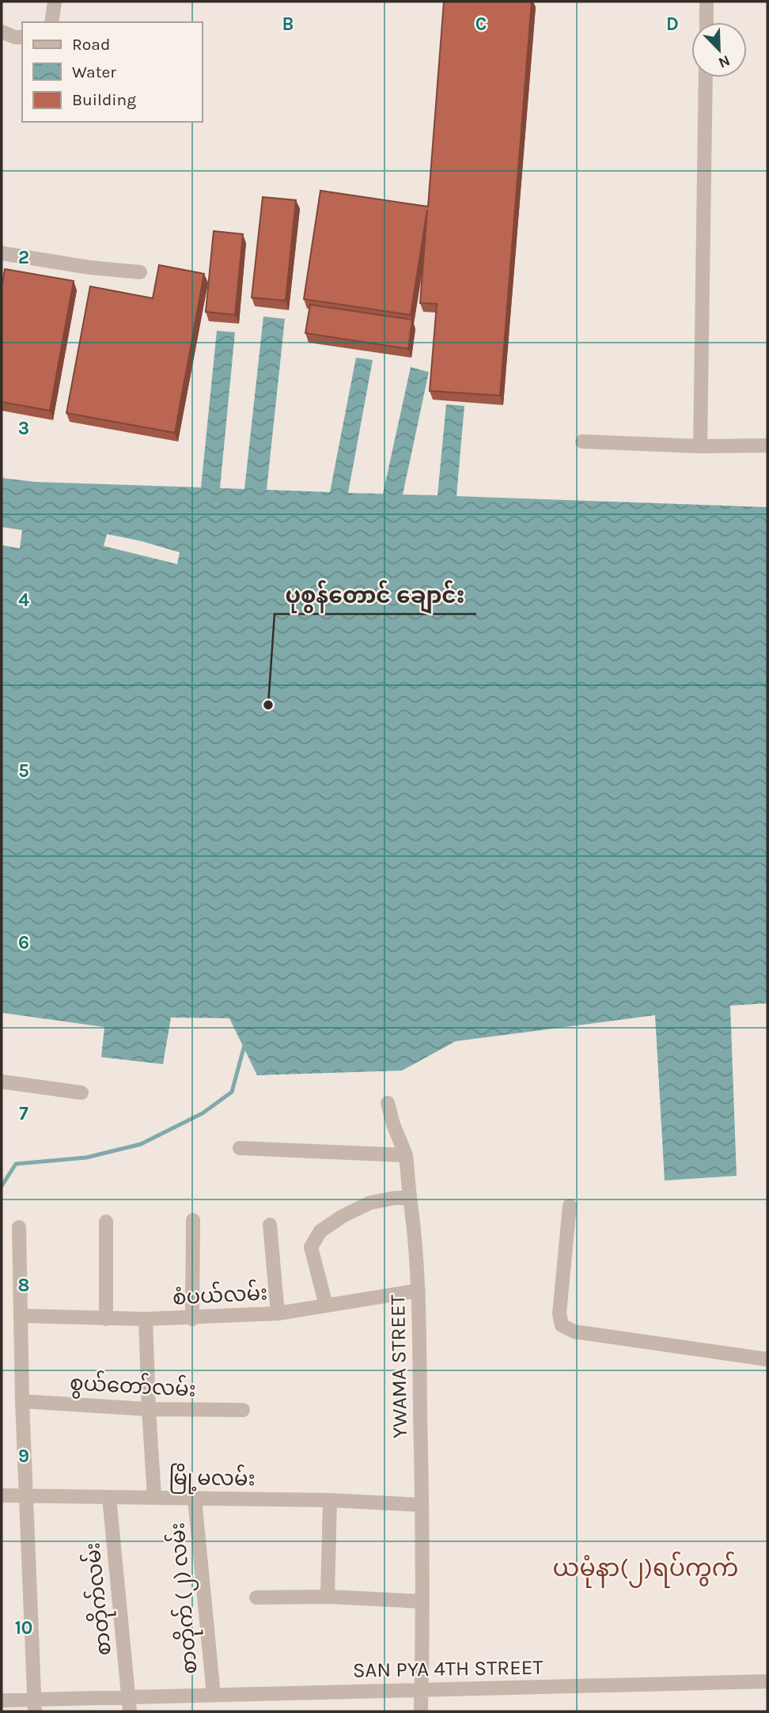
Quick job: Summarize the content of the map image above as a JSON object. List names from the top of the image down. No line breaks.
{"streets":{"street":["စံပယ်လမ်း","YWAMA STREET","စွယ်တော်လမ်း","မြို့မလမ်း","စာတိုက် (၂) လမ်း","စာတိုက်လမ်း","SAN PYA 4TH STREET"]},"crossings":[["စံပယ်လမ်း","YWAMA STREET"],["YWAMA STREET","မြို့မလမ်း"],["YWAMA STREET","SAN PYA 4TH STREET"],["မြို့မလမ်း","စာတိုက် (၂) လမ်း"],["မြို့မလမ်း","စာတိုက်လမ်း"],["စာတိုက် (၂) လမ်း","SAN PYA 4TH STREET"],["စာတိုက်လမ်း","SAN PYA 4TH STREET"]],"districts":["ယမုံနာ(၂)ရပ်ကွက်"],"places":["ပုစွန်တောင် ချောင်း"],"legend":["Road","Water","Building"],"north":"bottom right","grid":{"columns":["B","C","D"],"rows":["2","3","4","5","6","7","8","9","10"]}}
